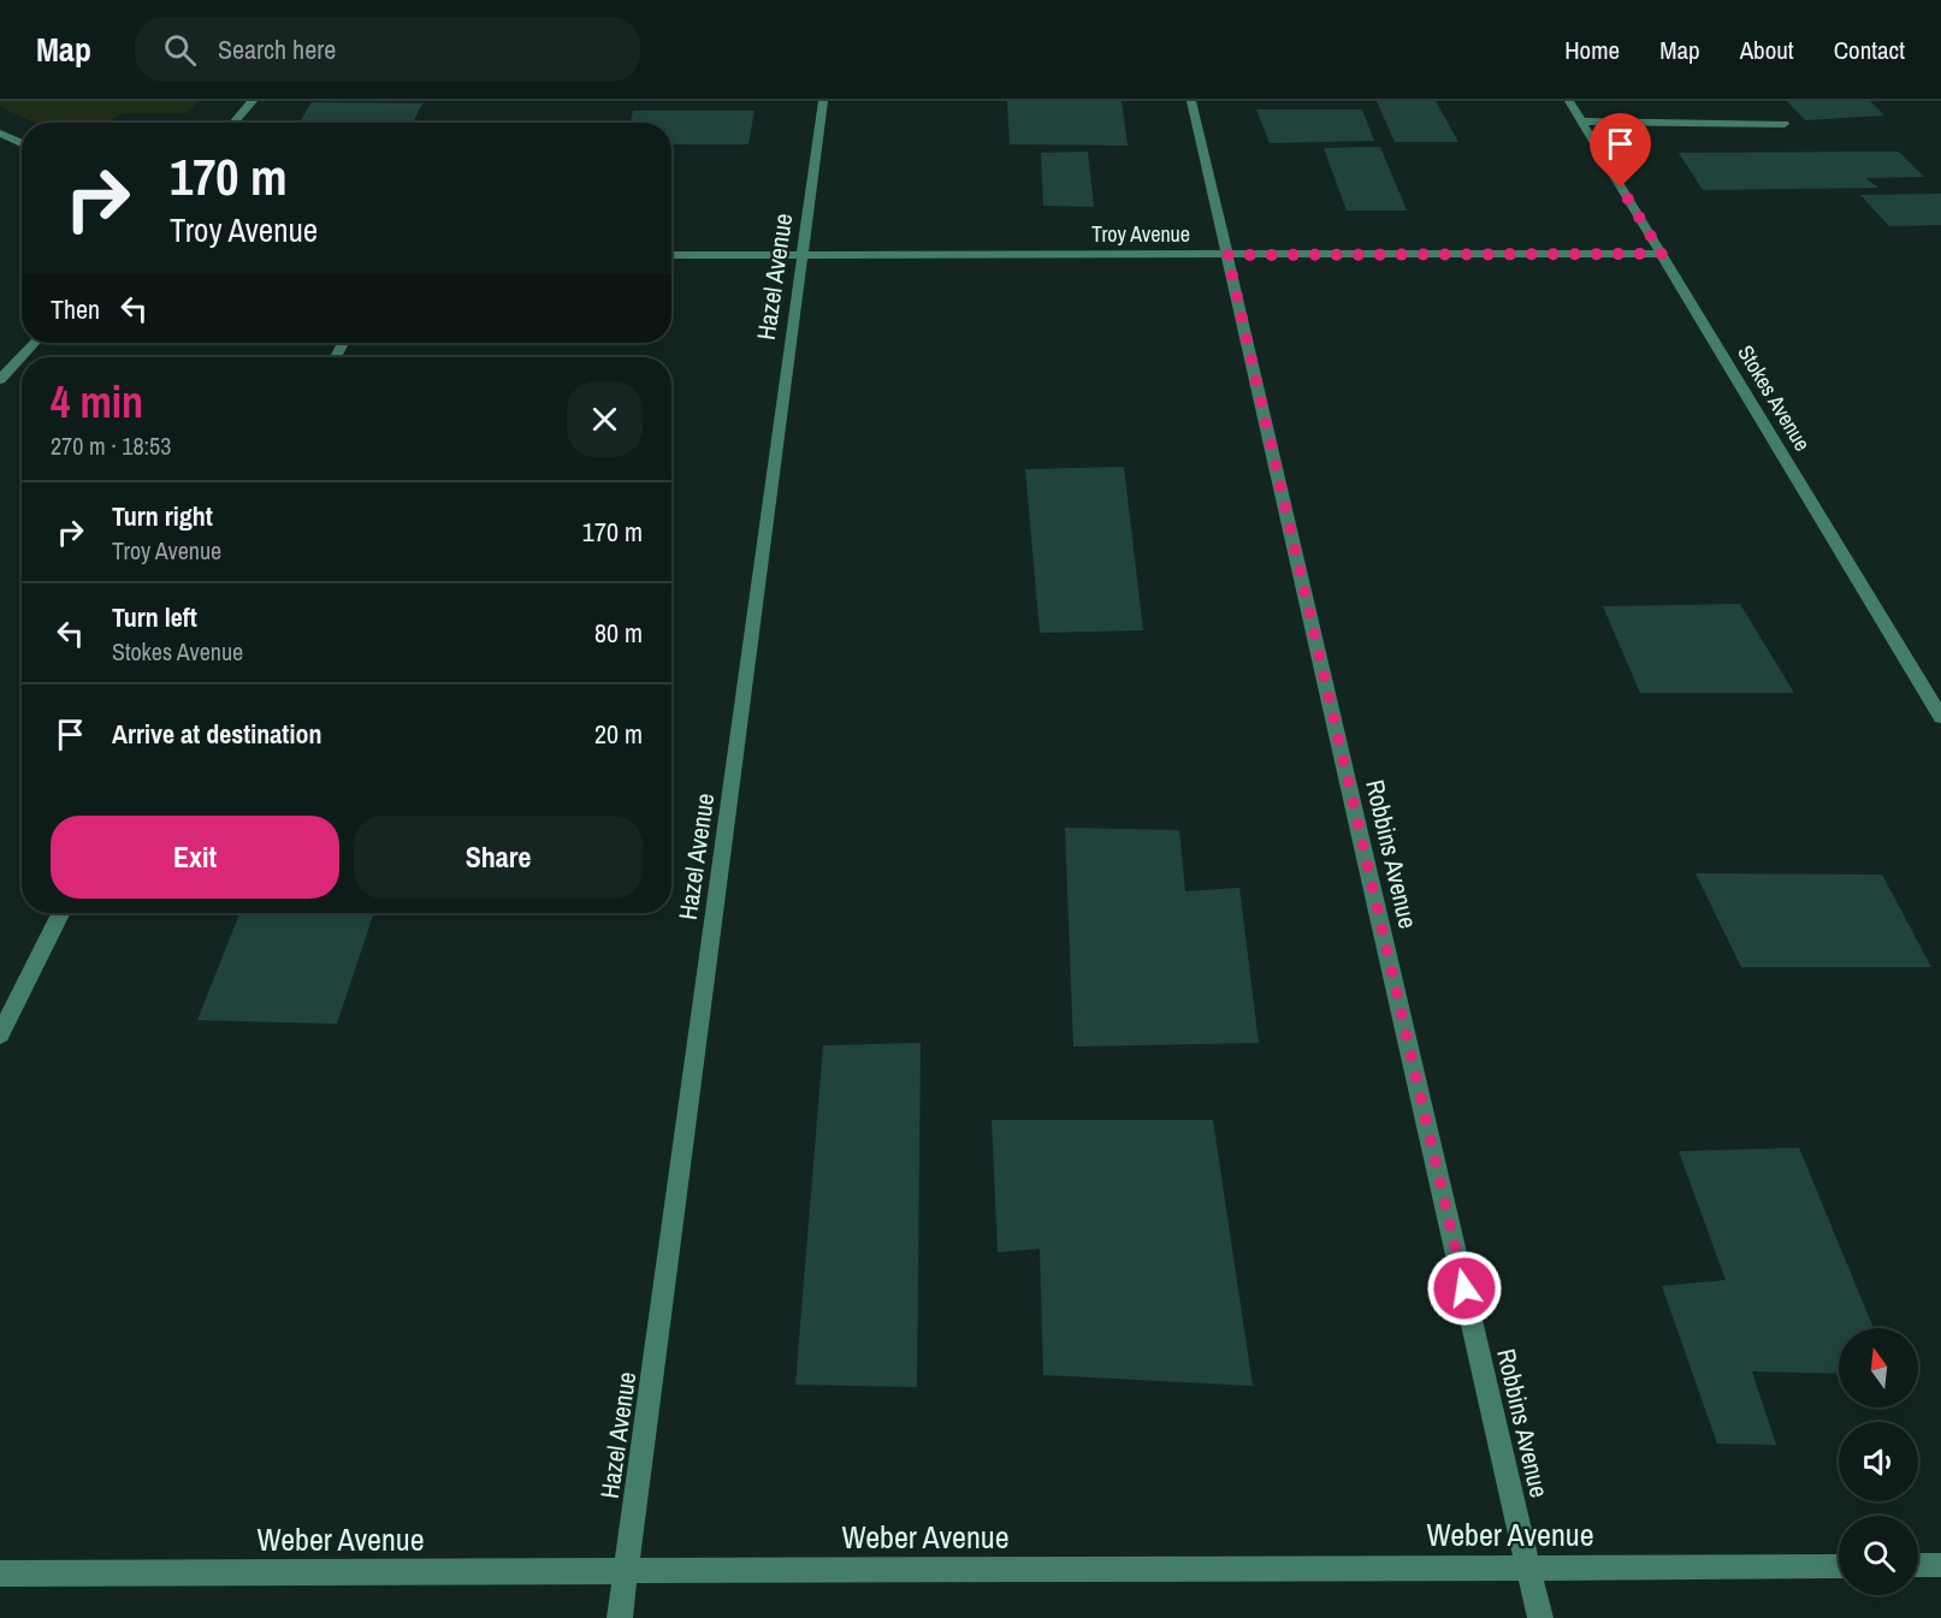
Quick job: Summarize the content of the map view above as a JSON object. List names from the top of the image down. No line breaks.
{"streets":{"street":["Troy Avenue","Hazel Avenue","Stokes Avenue","Robbins Avenue","Weber Avenue"]},"crossings":[["Troy Avenue","Hazel Avenue"],["Troy Avenue","Stokes Avenue"],["Troy Avenue","Robbins Avenue"],["Hazel Avenue","Weber Avenue"],["Robbins Avenue","Weber Avenue"]],"north":"top","page":{"header":"Map","search":"Search here","nav":["Home","Map","About","Contact"],"turn":["170 m","Troy Avenue"],"then":"Then","heading":["4 min","270 m · 18:53"],"list":[{"name":"Turn right","note":"Troy Avenue","value":"170 m"},{"name":"Turn left","note":"Stokes Avenue","value":"80 m"},{"name":"Arrive at destination","value":"20 m"}],"buttons":["Exit","Share"]}}
